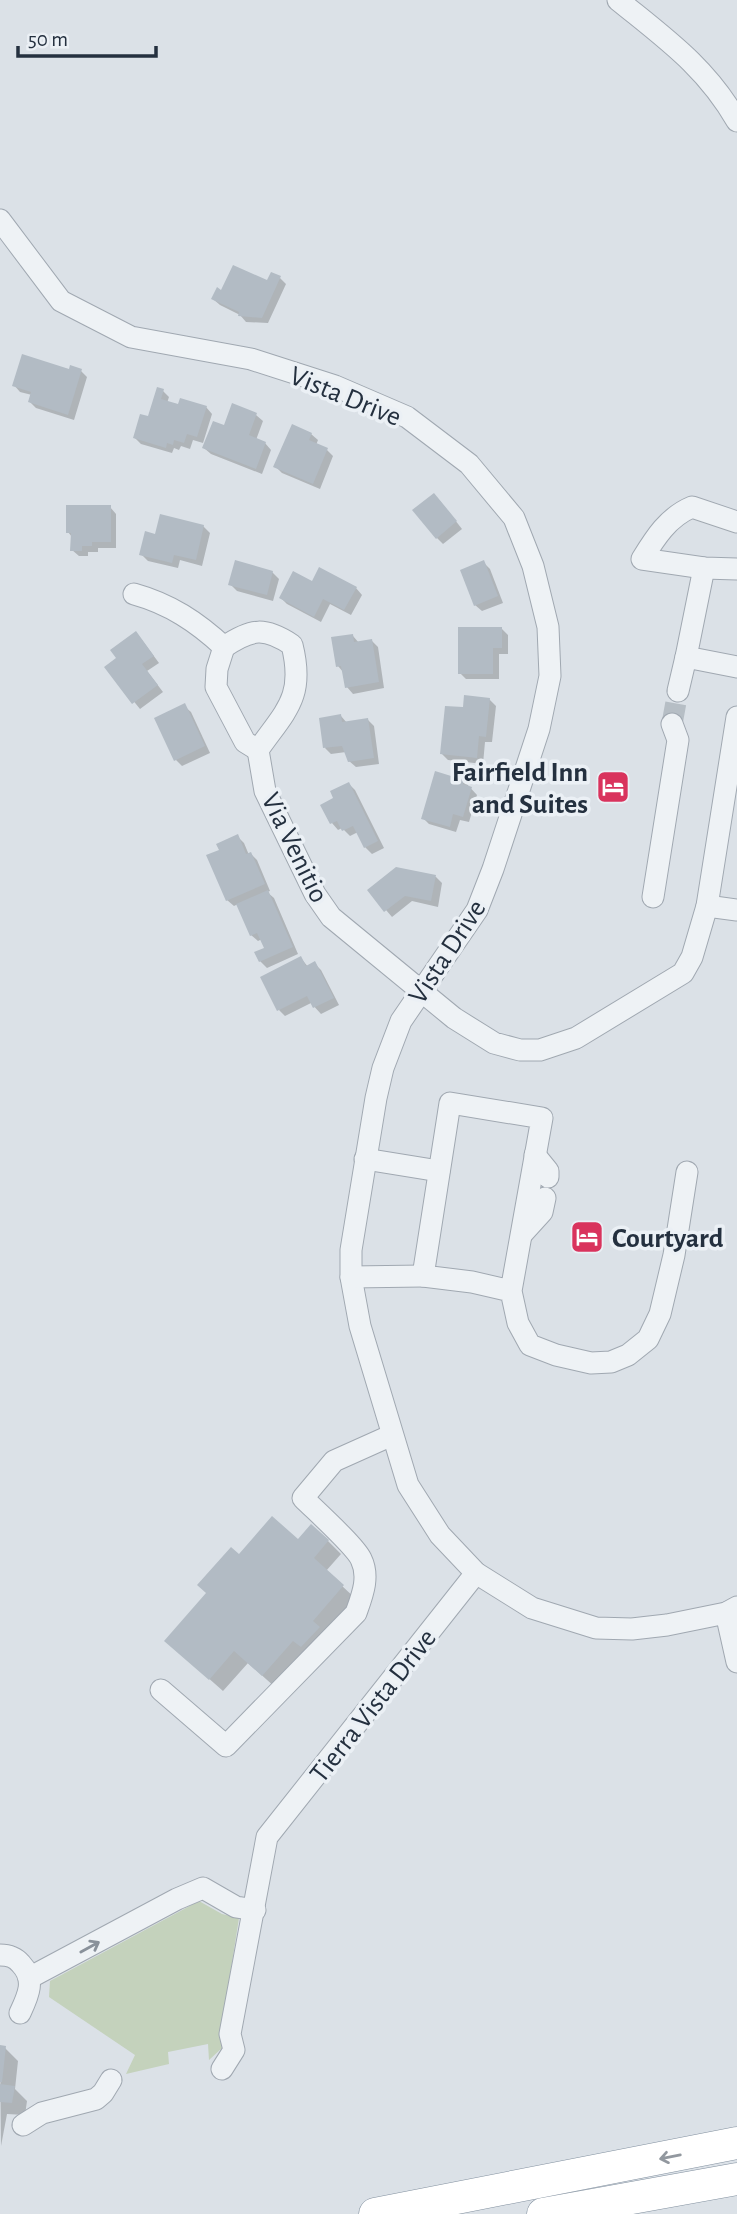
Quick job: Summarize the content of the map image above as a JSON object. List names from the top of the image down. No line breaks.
{"streets":{"street":["Vista Drive","Via Venitio","Tierra Vista Drive"]},"crossings":[["Vista Drive","Via Venitio"],["Vista Drive","Tierra Vista Drive"]],"places":{"hotel":["Fairfield Inn and Suites","Courtyard"]},"scale_bar":"50 m"}
